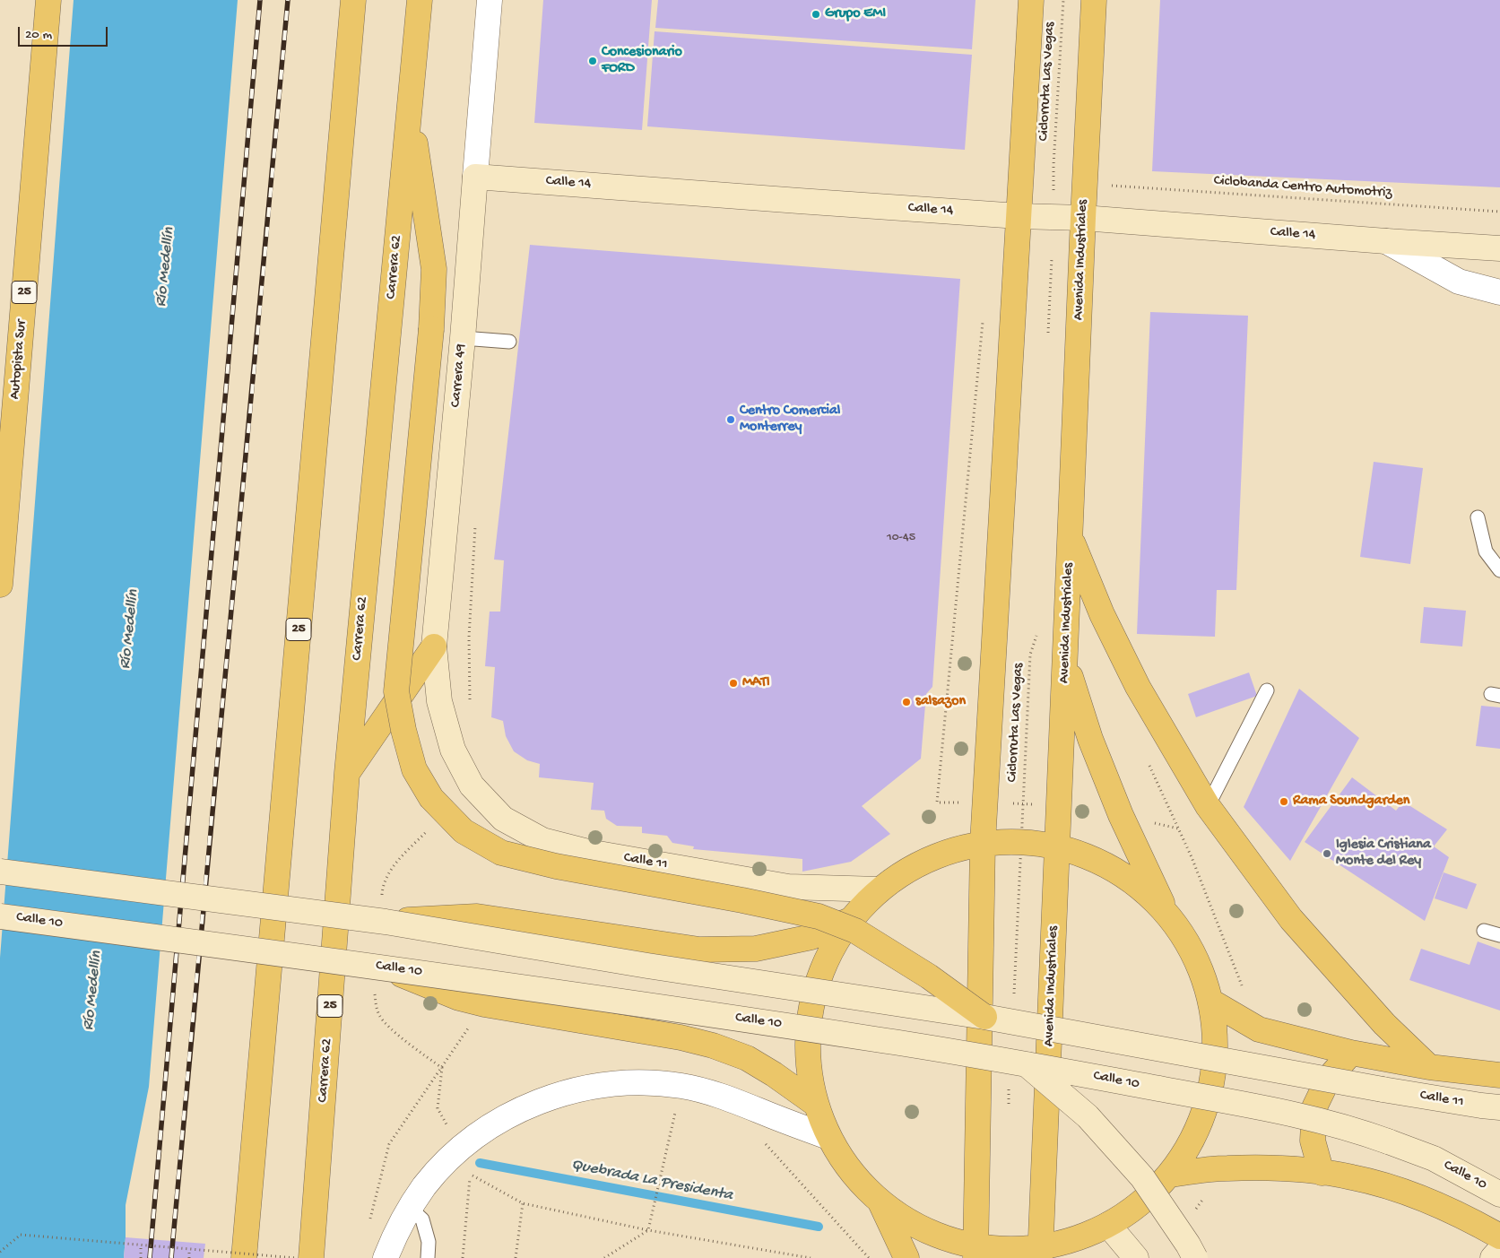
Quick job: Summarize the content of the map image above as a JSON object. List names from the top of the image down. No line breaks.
{"streets":{"main road":["Calle 14","Avenida Industriales","Carrera 62","25","Autopista Sur","Carrera 49","Calle 11","Calle 10"],"path":["Ciclorruta Las Vegas","Ciclobanda Centro Automotriz"]},"crossings":[["Calle 14","Avenida Industriales"],["Calle 14","Carrera 49"],["Carrera 49","Calle 11"]],"water":["Río Medellín","Quebrada La Presidenta"],"places":["Grupo EMI","Concesionario FORD","Centro Comercial Monterrey","MATI","salsazon","Rama Soundgarden","Iglesia Cristiana Monte del Rey"],"house_numbers":["10-45"],"scale_bar":"20 m"}
